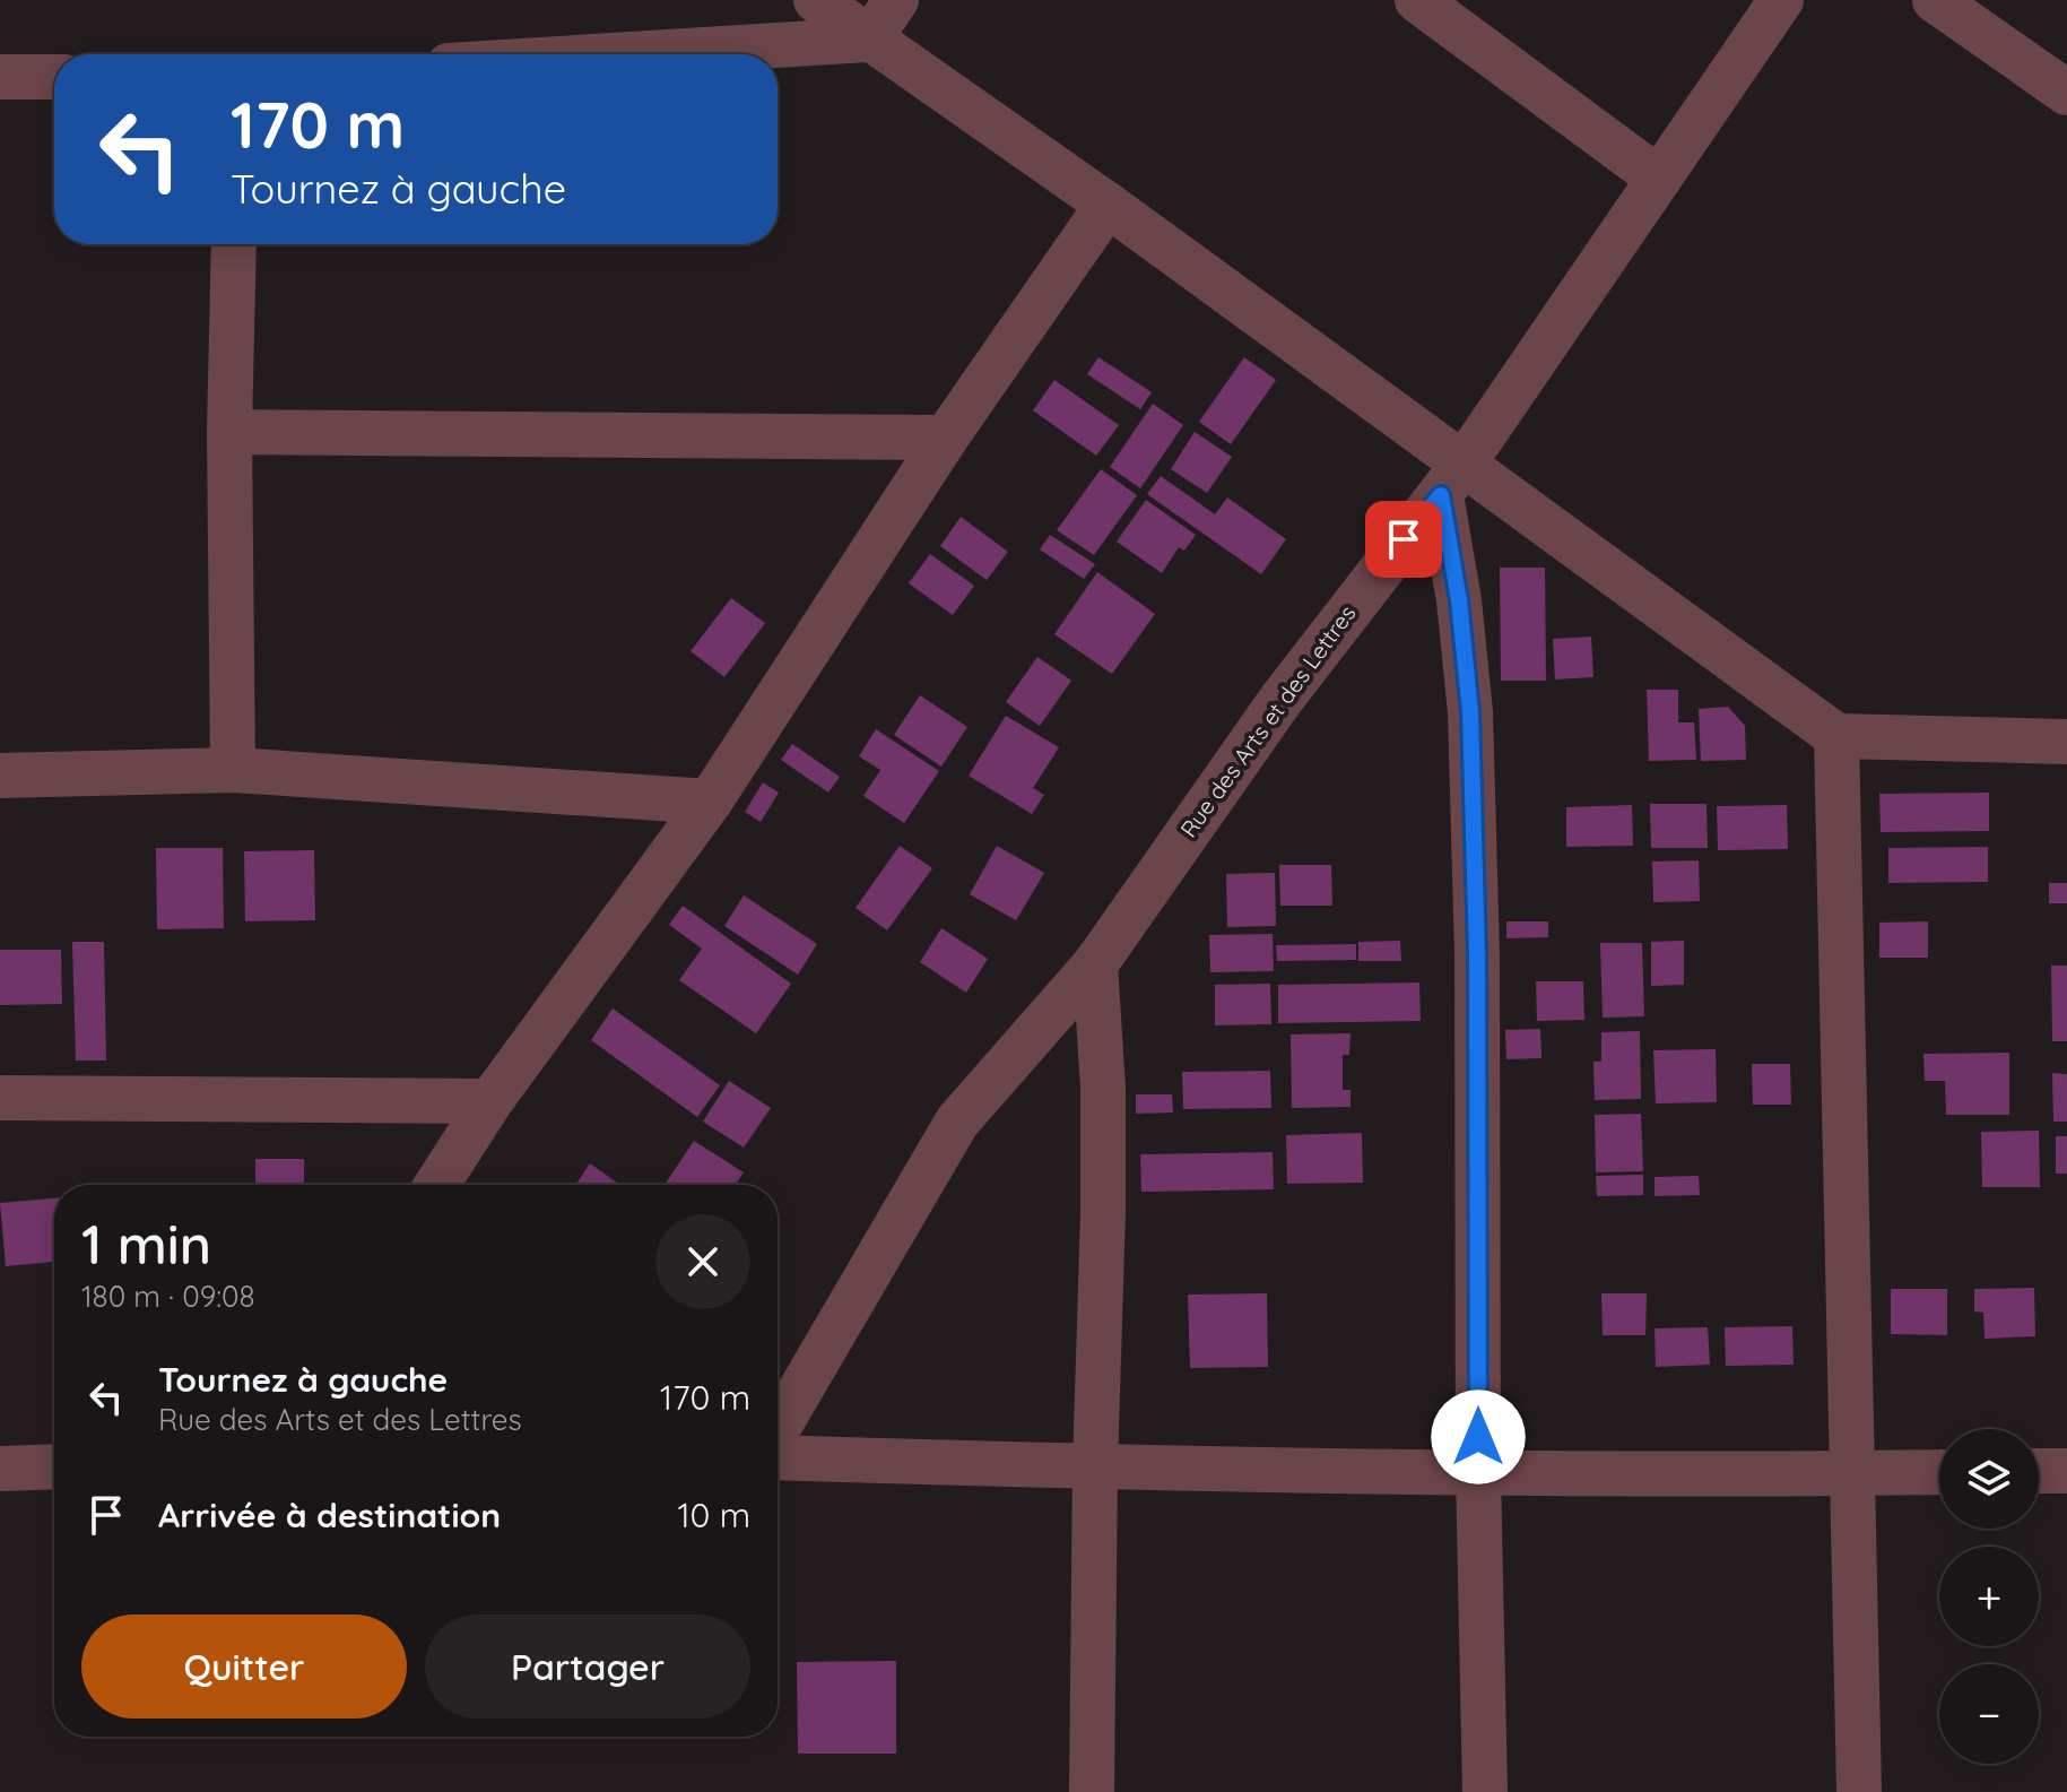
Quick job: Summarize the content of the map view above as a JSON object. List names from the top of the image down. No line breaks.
{"streets":{"street":["Rue des Arts et des Lettres"]},"page":{"turn":["170 m","Tournez à gauche"],"heading":["1 min","180 m · 09:08"],"list":[{"name":"Tournez à gauche","note":"Rue des Arts et des Lettres","value":"170 m"},{"name":"Arrivée à destination","value":"10 m"}],"map_buttons":["+","−"],"buttons":["Quitter","Partager"]}}
